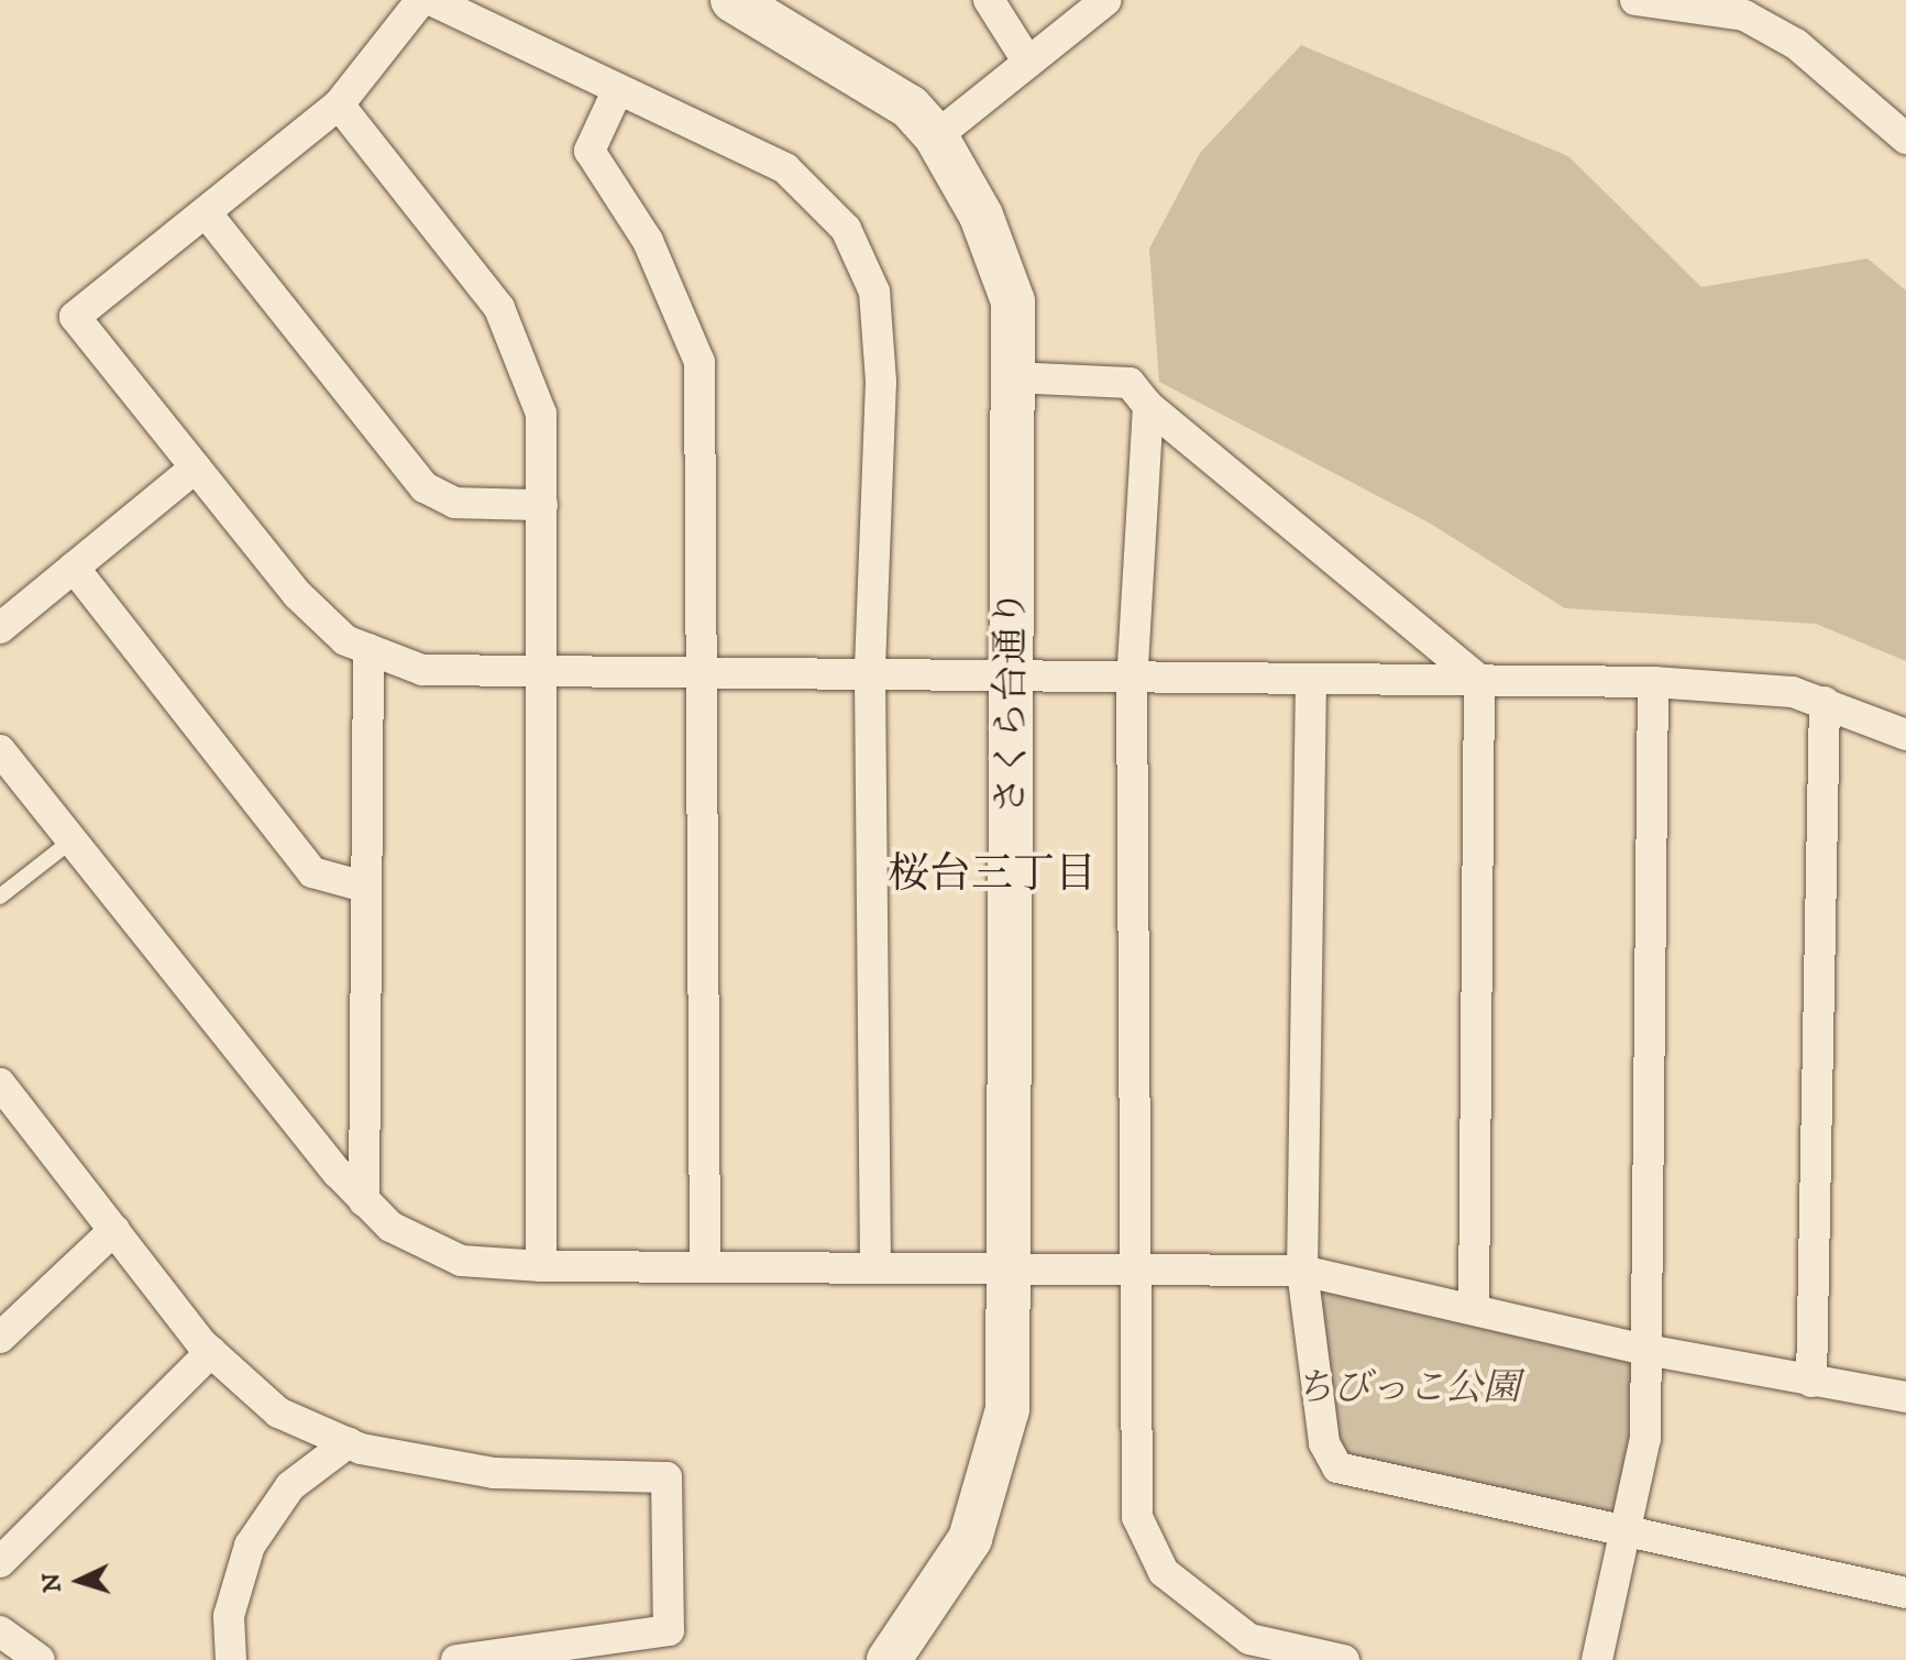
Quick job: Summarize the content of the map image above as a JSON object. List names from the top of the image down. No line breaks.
{"streets":{"street":["さくら台通り"]},"districts":["桜台三丁目"],"parks":["ちびっこ公園"],"north":"left"}
